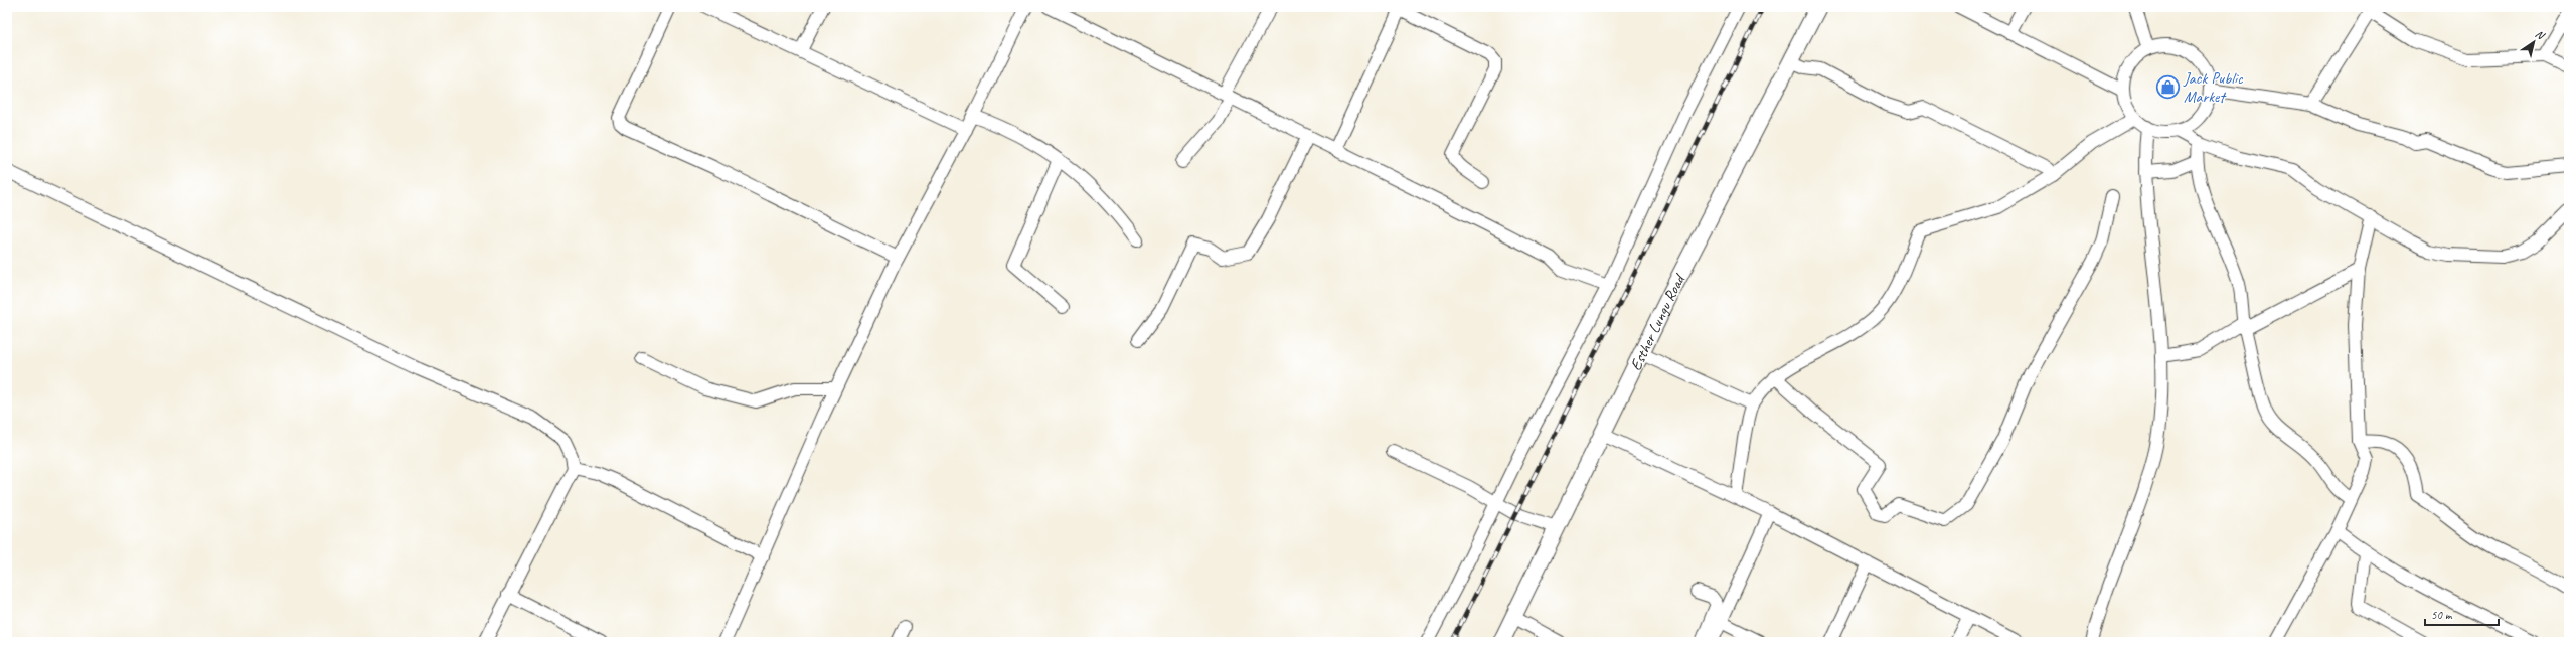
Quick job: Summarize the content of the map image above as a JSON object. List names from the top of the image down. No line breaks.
{"streets":{"street":["Esther Lungu Road"]},"places":{"shop":["Jack Public Market"]},"scale_bar":"50 m","north":"top right"}
